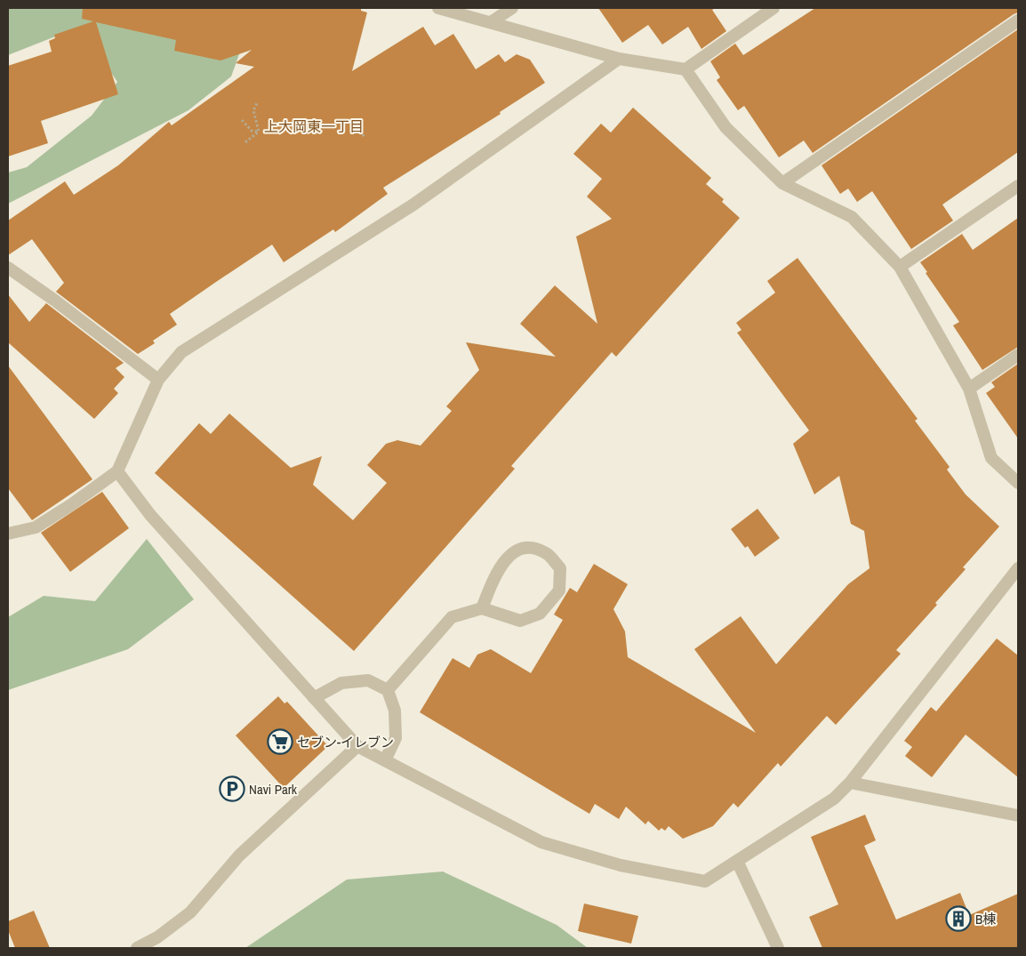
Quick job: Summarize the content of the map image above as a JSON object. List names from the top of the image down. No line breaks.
{"districts":["上大岡東一丁目"],"places":{"supermarket":["セブン-イレブン"],"parking":["Navi Park"],"building":["B棟"]}}
